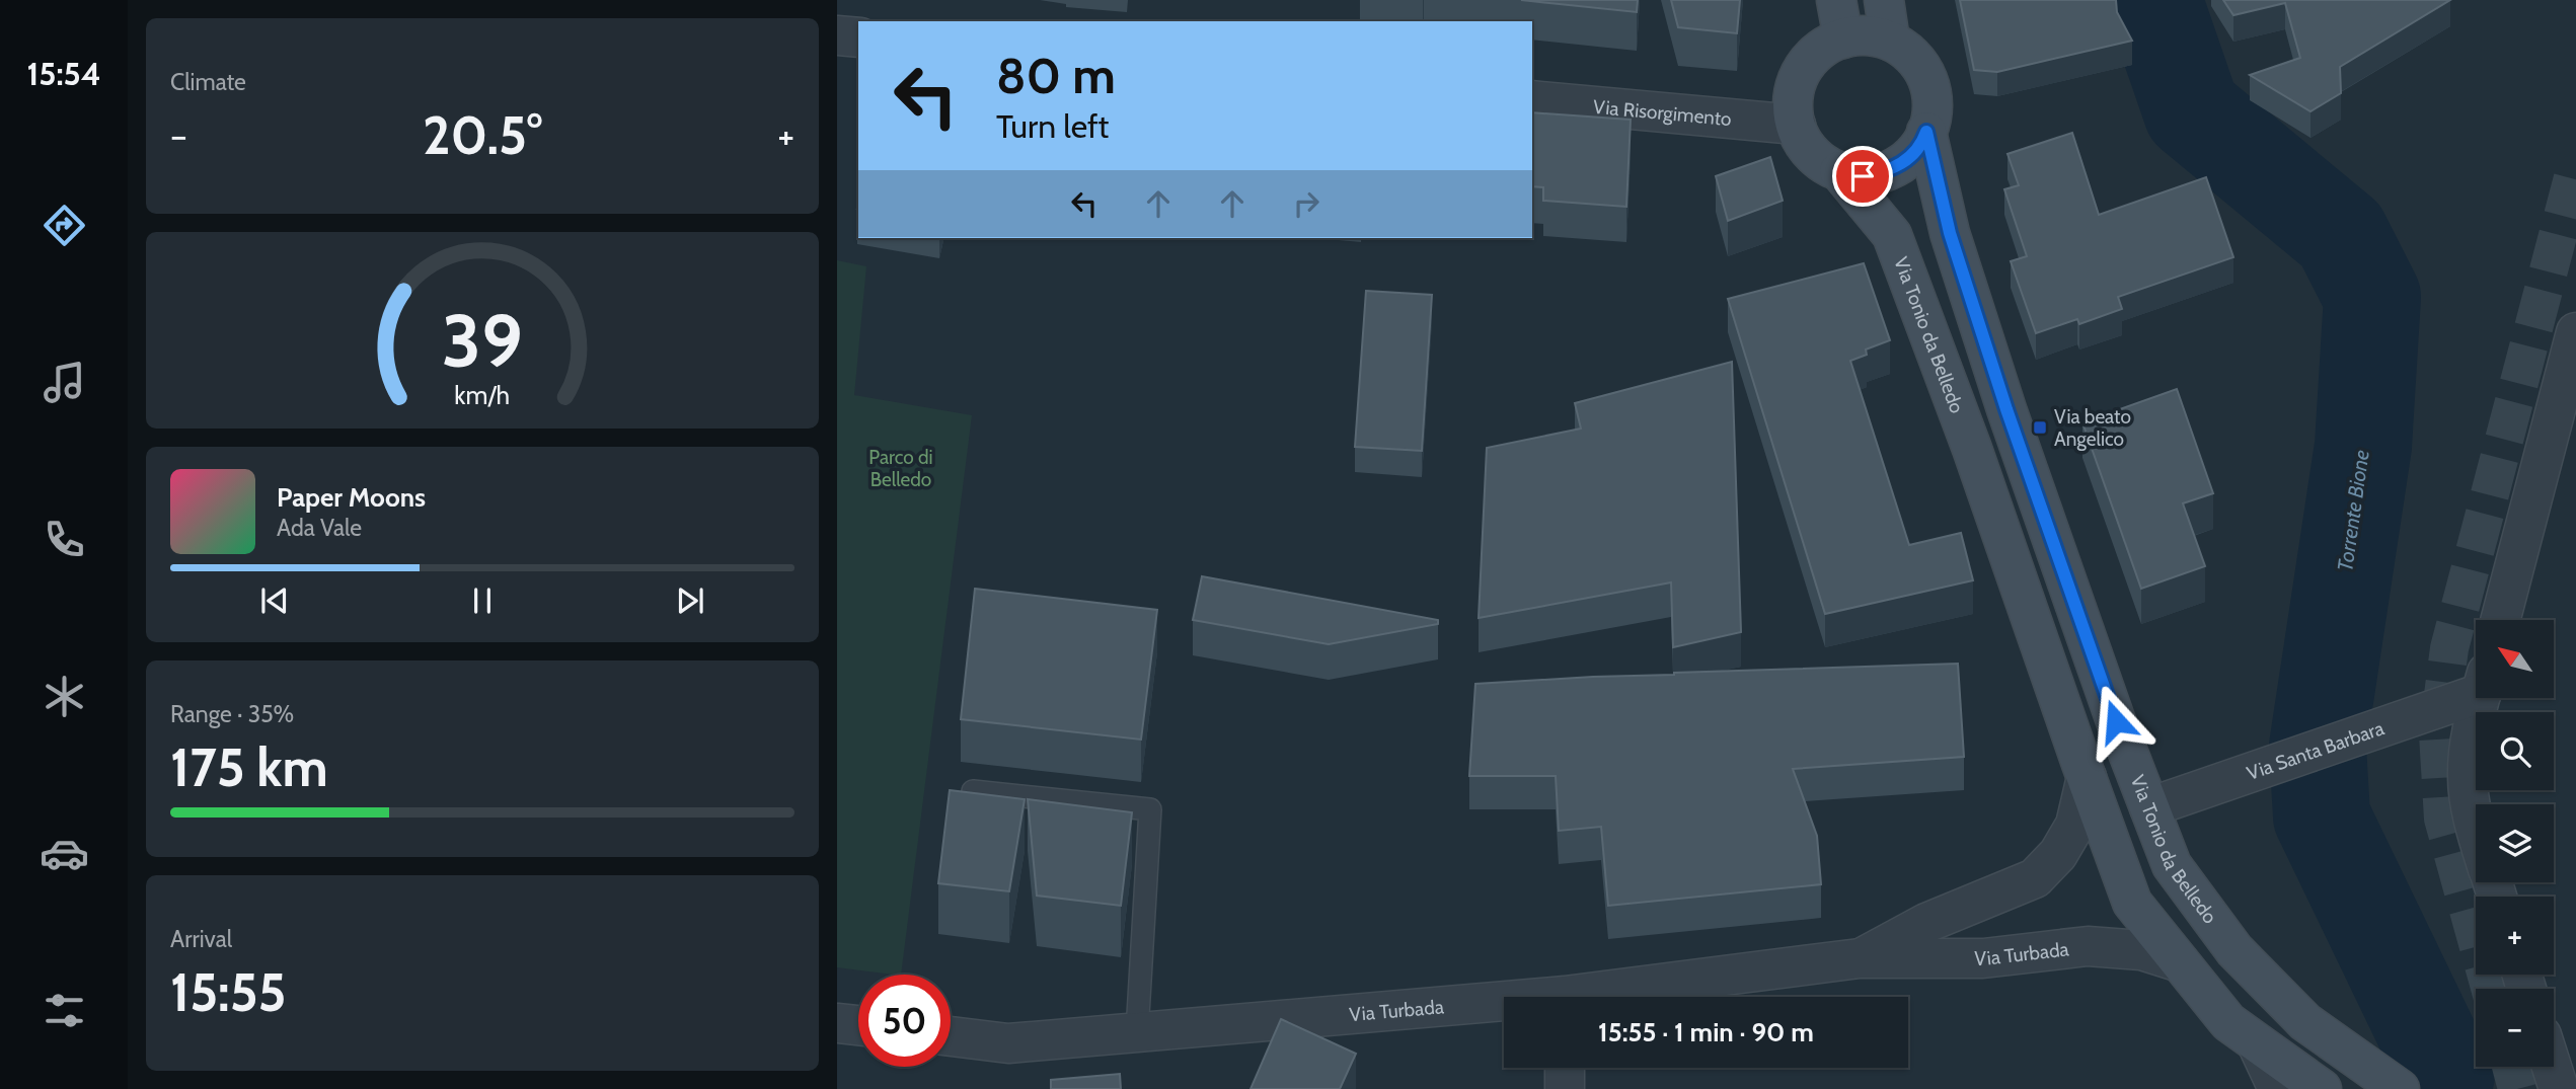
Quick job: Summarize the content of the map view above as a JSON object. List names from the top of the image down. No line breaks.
{"streets":{"main road":["Via Tonio da Belledo"],"street":["Via Risorgimento","Via Santa Barbara","Via Turbada"]},"crossings":[["Via Risorgimento","Via Tonio da Belledo"],["Via Tonio da Belledo","Via Santa Barbara"],["Via Tonio da Belledo","Via Turbada"]],"water":["Torrente Bione"],"parks":["Parco di Belledo"],"places":{"transit":["Via beato Angelico"]},"north":"top left","page":{"tabs":"15:54","tile":["Climate",["Range · 35%","175 km"],["Arrival","15:55"]],"turn":["80 m","Turn left"],"heat":["−","20.5°","+"],"song":["Paper Moons","Ada Vale"],"map_buttons":["+","−"],"limit":"50","trip":"15:55 · 1 min · 90 m","gauge":["39","km/h"]}}
